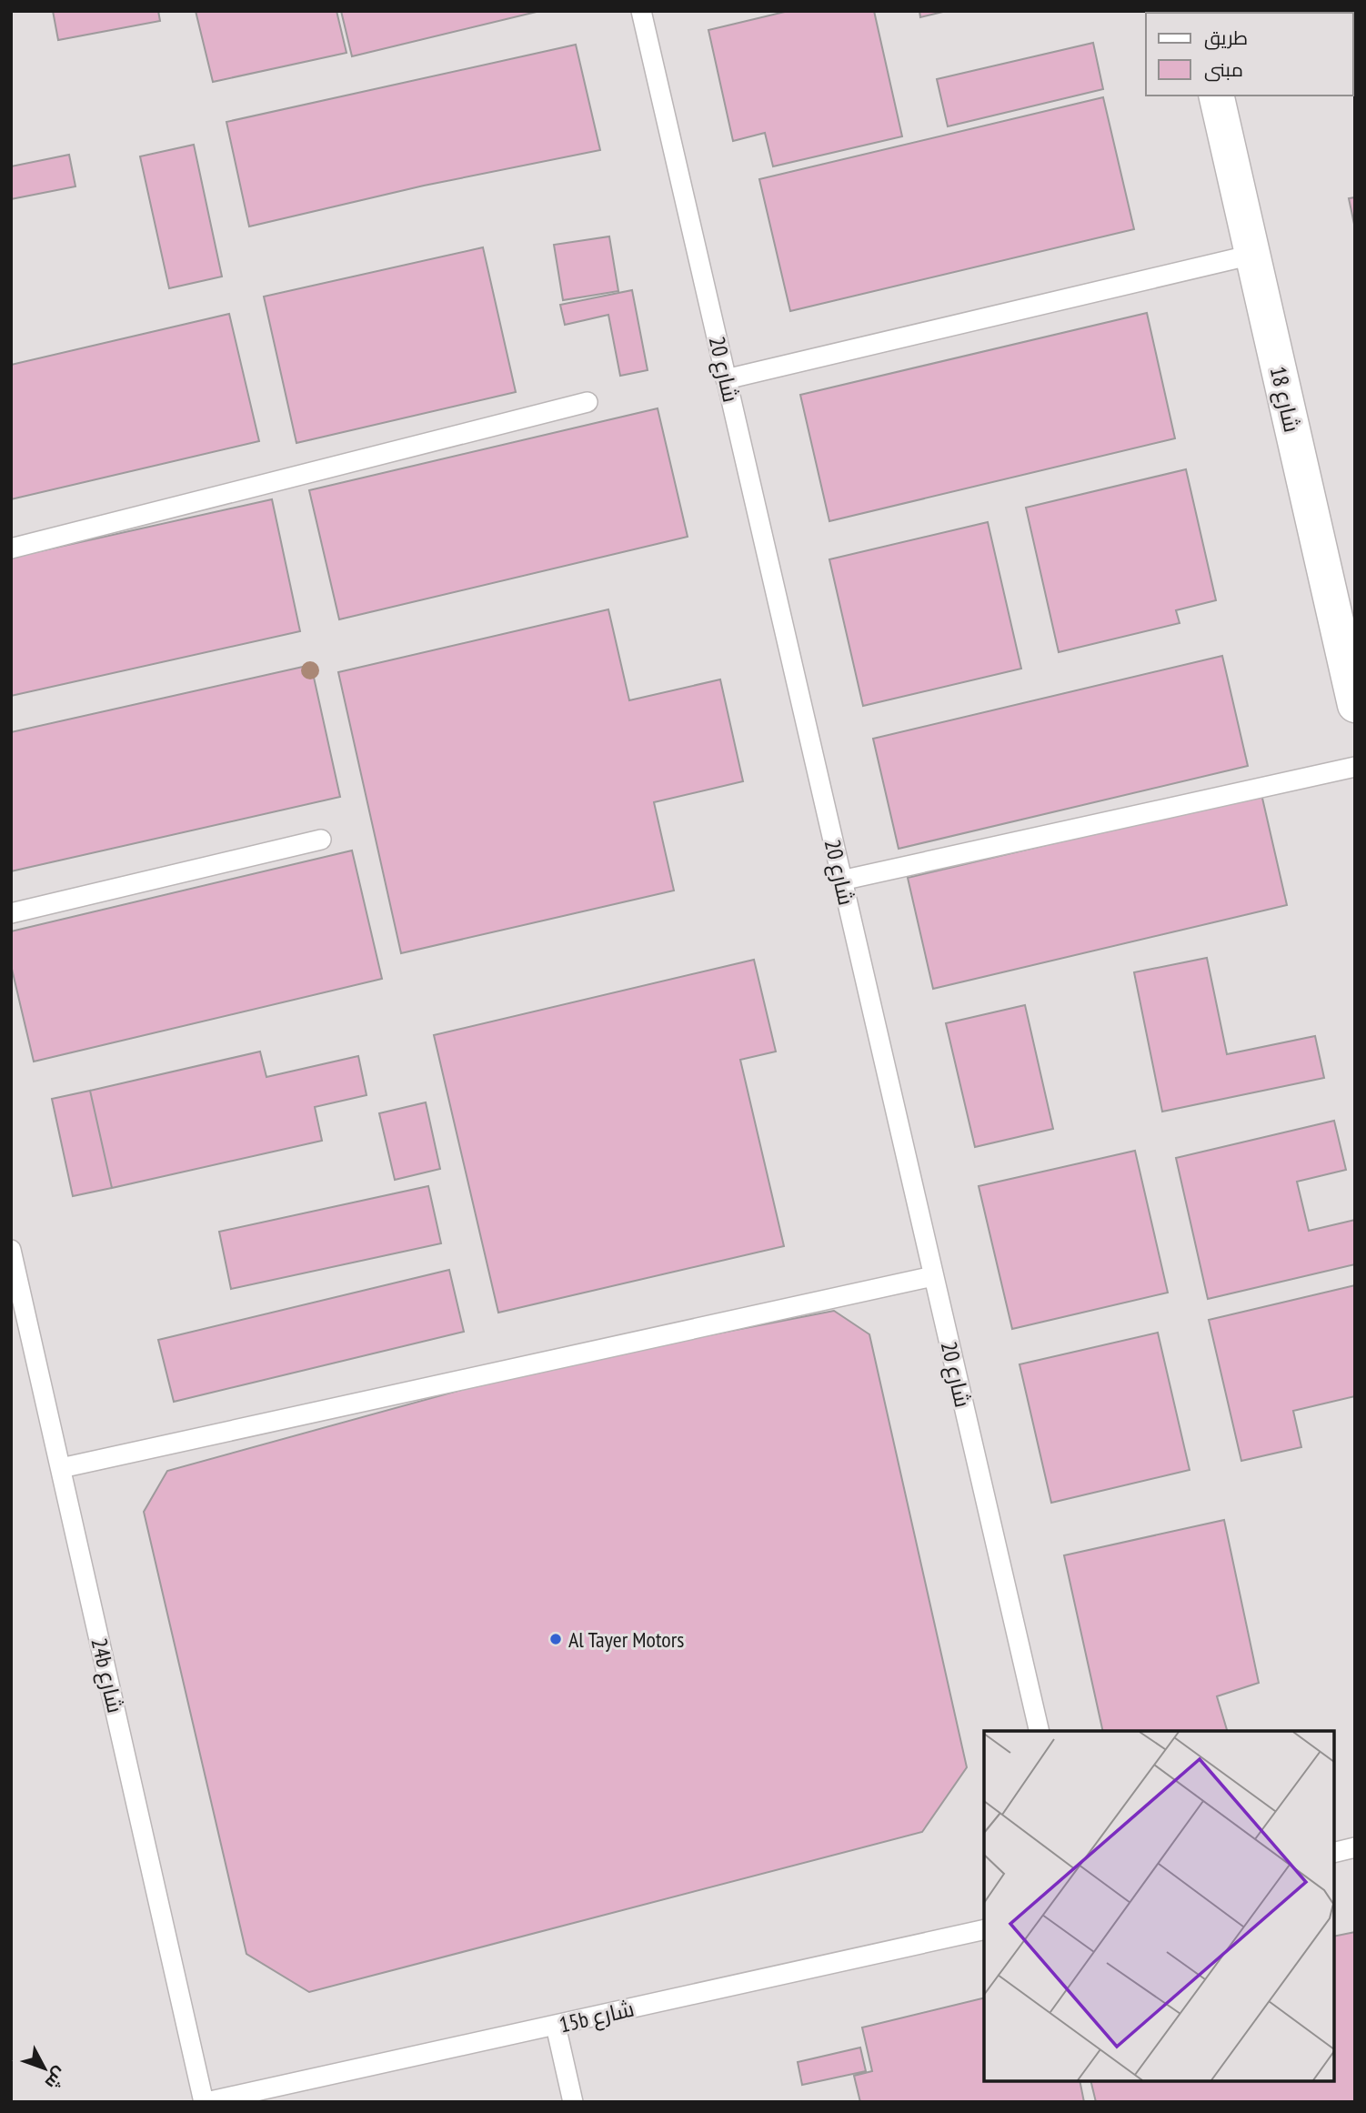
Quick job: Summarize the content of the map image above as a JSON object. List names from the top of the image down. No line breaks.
{"streets":{"street":["شارع 18"],"lane":["شارع 20","24b شارع","15b شارع"]},"crossings":[["24b شارع","15b شارع"]],"places":["Al Tayer Motors"],"legend":["طريق","مبنى"],"north":"bottom right"}
